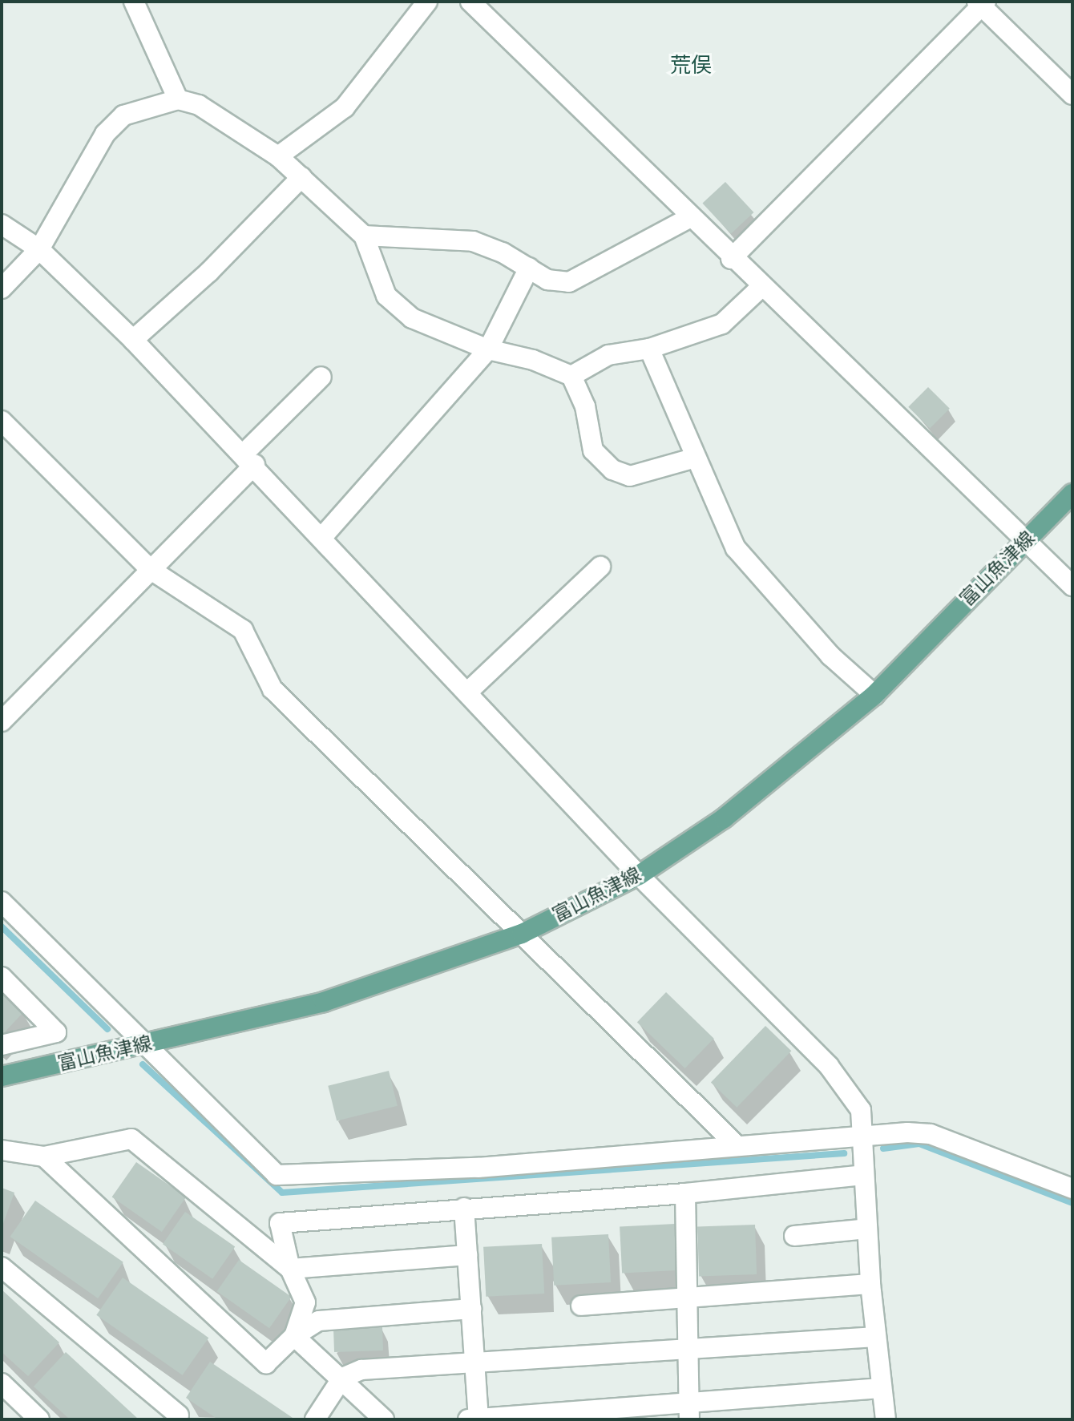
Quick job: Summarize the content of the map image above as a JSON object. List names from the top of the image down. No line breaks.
{"streets":{"main road":["富山魚津線"]},"districts":["荒俣"]}
